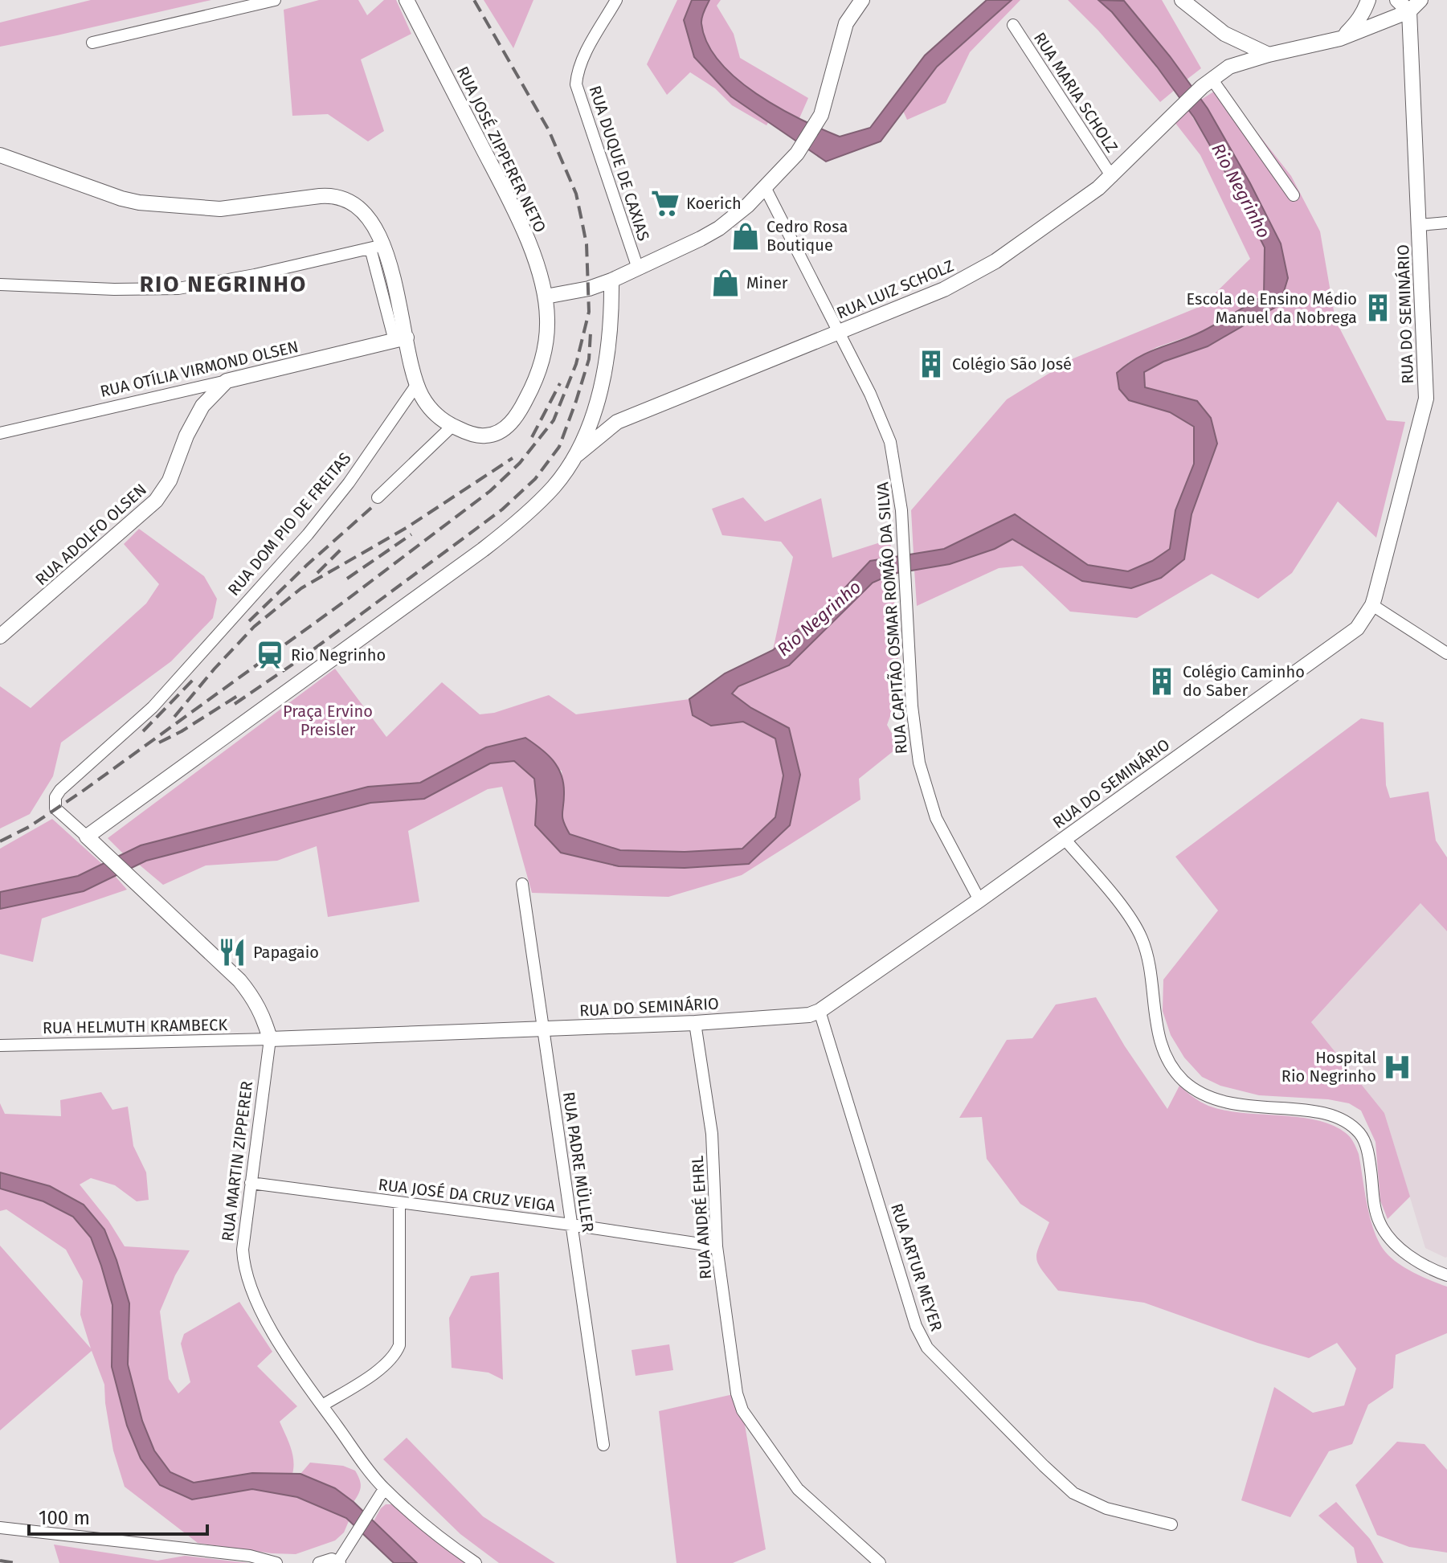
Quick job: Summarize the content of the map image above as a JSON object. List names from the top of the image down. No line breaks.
{"streets":{"street":["RUA MARIA SCHOLZ","RUA JOSÉ ZIPPERER NETO","RUA DUQUE DE CAXIAS","RUA LUIZ SCHOLZ","RUA DO SEMINÁRIO","RUA OTÍLIA VIRMOND OLSEN","RUA DOM PIO DE FREITAS","RUA ADOLFO OLSEN","RUA CAPITÃO OSMAR ROMÃO DA SILVA","RUA HELMUTH KRAMBECK","RUA MARTIN ZIPPERER","RUA PADRE MÜLLER","RUA JOSÉ DA CRUZ VEIGA","RUA ANDRÉ EHRL","RUA ARTUR MEYER"]},"crossings":[["RUA MARIA SCHOLZ","RUA LUIZ SCHOLZ"],["RUA JOSÉ ZIPPERER NETO","RUA DOM PIO DE FREITAS"],["RUA LUIZ SCHOLZ","RUA DO SEMINÁRIO"],["RUA LUIZ SCHOLZ","RUA CAPITÃO OSMAR ROMÃO DA SILVA"],["RUA DO SEMINÁRIO","RUA CAPITÃO OSMAR ROMÃO DA SILVA"],["RUA DO SEMINÁRIO","RUA HELMUTH KRAMBECK"],["RUA DO SEMINÁRIO","RUA MARTIN ZIPPERER"],["RUA DO SEMINÁRIO","RUA PADRE MÜLLER"],["RUA DO SEMINÁRIO","RUA ANDRÉ EHRL"],["RUA DO SEMINÁRIO","RUA ARTUR MEYER"],["RUA OTÍLIA VIRMOND OLSEN","RUA ADOLFO OLSEN"],["RUA DOM PIO DE FREITAS","RUA MARTIN ZIPPERER"],["RUA HELMUTH KRAMBECK","RUA MARTIN ZIPPERER"],["RUA MARTIN ZIPPERER","RUA JOSÉ DA CRUZ VEIGA"],["RUA PADRE MÜLLER","RUA JOSÉ DA CRUZ VEIGA"],["RUA JOSÉ DA CRUZ VEIGA","RUA ANDRÉ EHRL"]],"districts":["RIO NEGRINHO"],"water":["Rio Negrinho"],"parks":["Praça Ervino Preisler"],"places":{"supermarket":["Koerich"],"shop":["Cedro Rosa Boutique","Miner"],"building":["Escola de Ensino Médio Manuel da Nobrega","Colégio São José","Colégio Caminho do Saber"],"station":["Rio Negrinho"],"restaurant":["Papagaio"],"hospital":["Hospital Rio Negrinho"]},"scale_bar":"100 m"}
